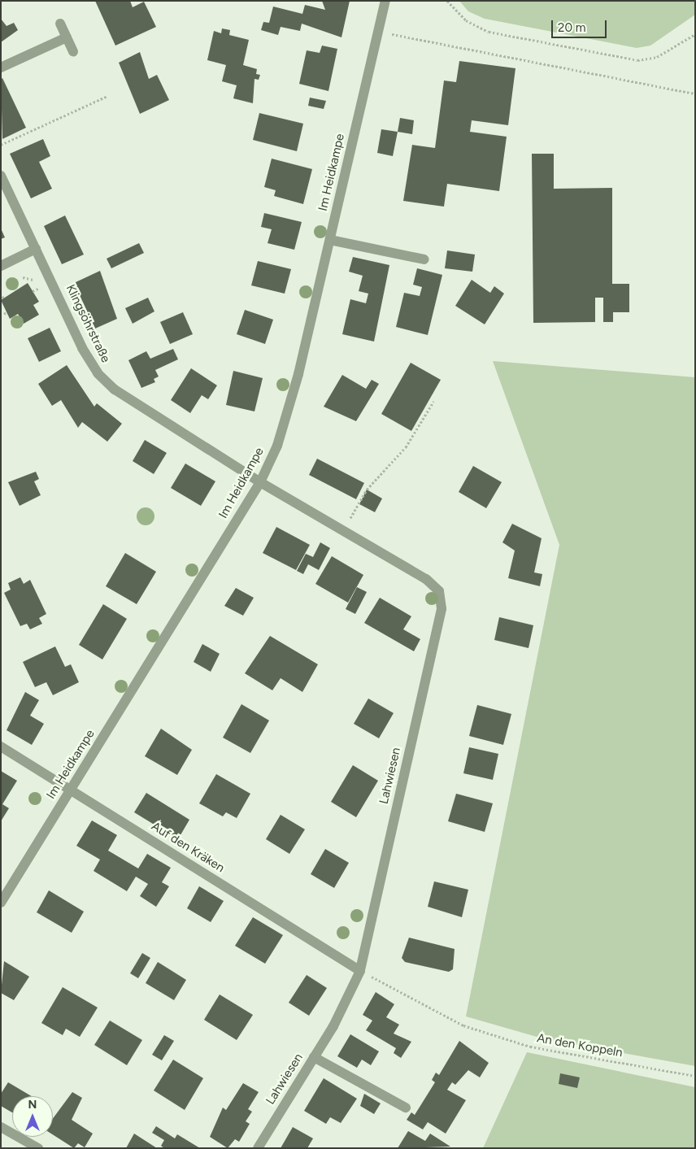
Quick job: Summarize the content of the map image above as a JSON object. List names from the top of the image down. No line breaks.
{"streets":{"street":["Im Heidkampe","Klingsöhrstraße","Lahwiesen","Auf den Kräken"],"path":["An den Koppeln"]},"crossings":[["Im Heidkampe","Klingsöhrstraße"],["Im Heidkampe","Lahwiesen"],["Im Heidkampe","Auf den Kräken"],["Klingsöhrstraße","Lahwiesen"],["Lahwiesen","Auf den Kräken"],["Lahwiesen","An den Koppeln"],["Auf den Kräken","An den Koppeln"]],"scale_bar":"20 m","north":"top"}
